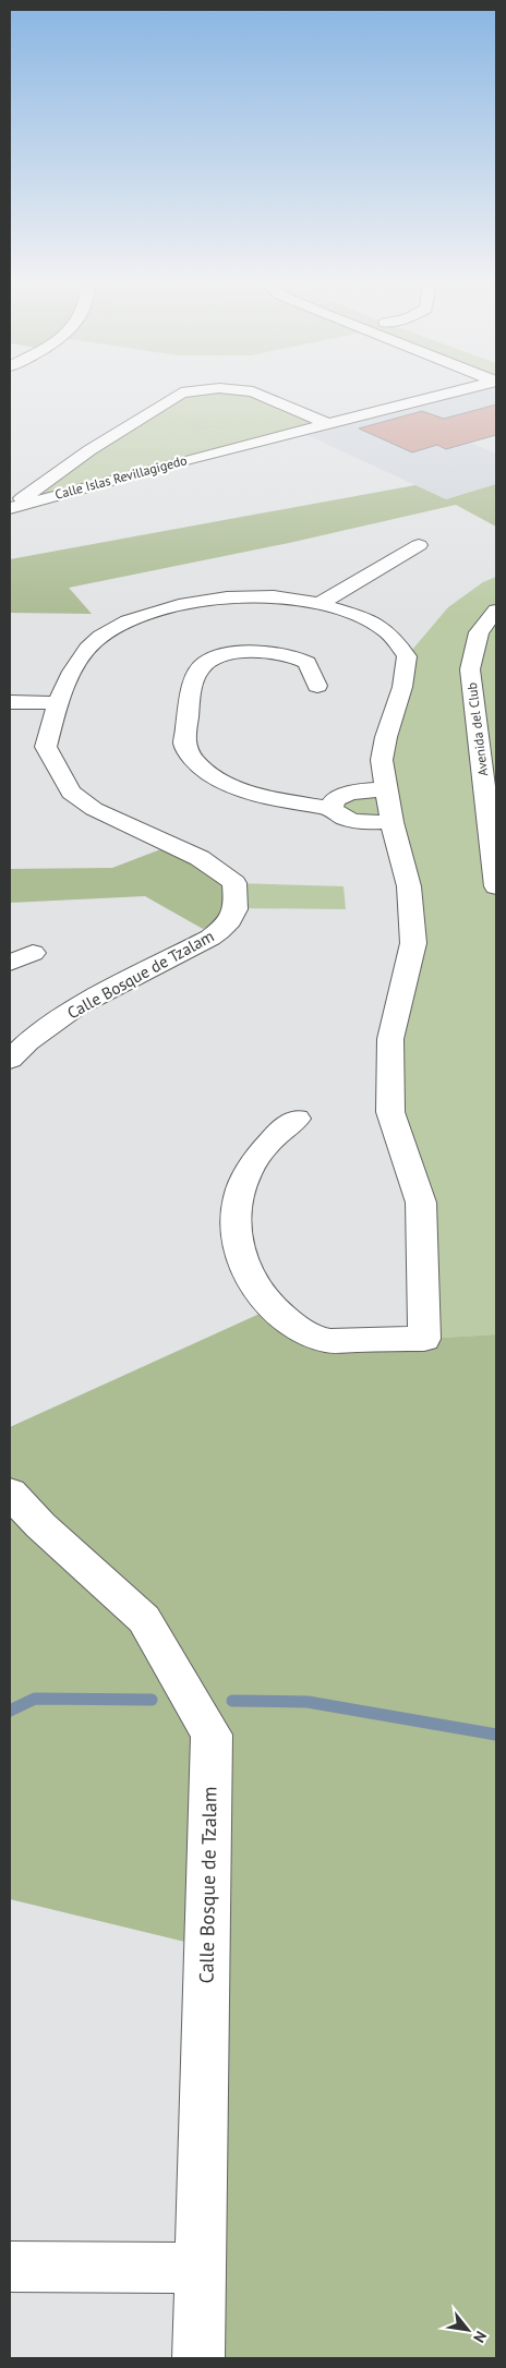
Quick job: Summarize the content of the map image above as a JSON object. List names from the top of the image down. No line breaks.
{"streets":{"street":["Calle Islas Revillagigedo","Avenida del Club","Calle Bosque de Tzalam"]},"north":"bottom right"}
